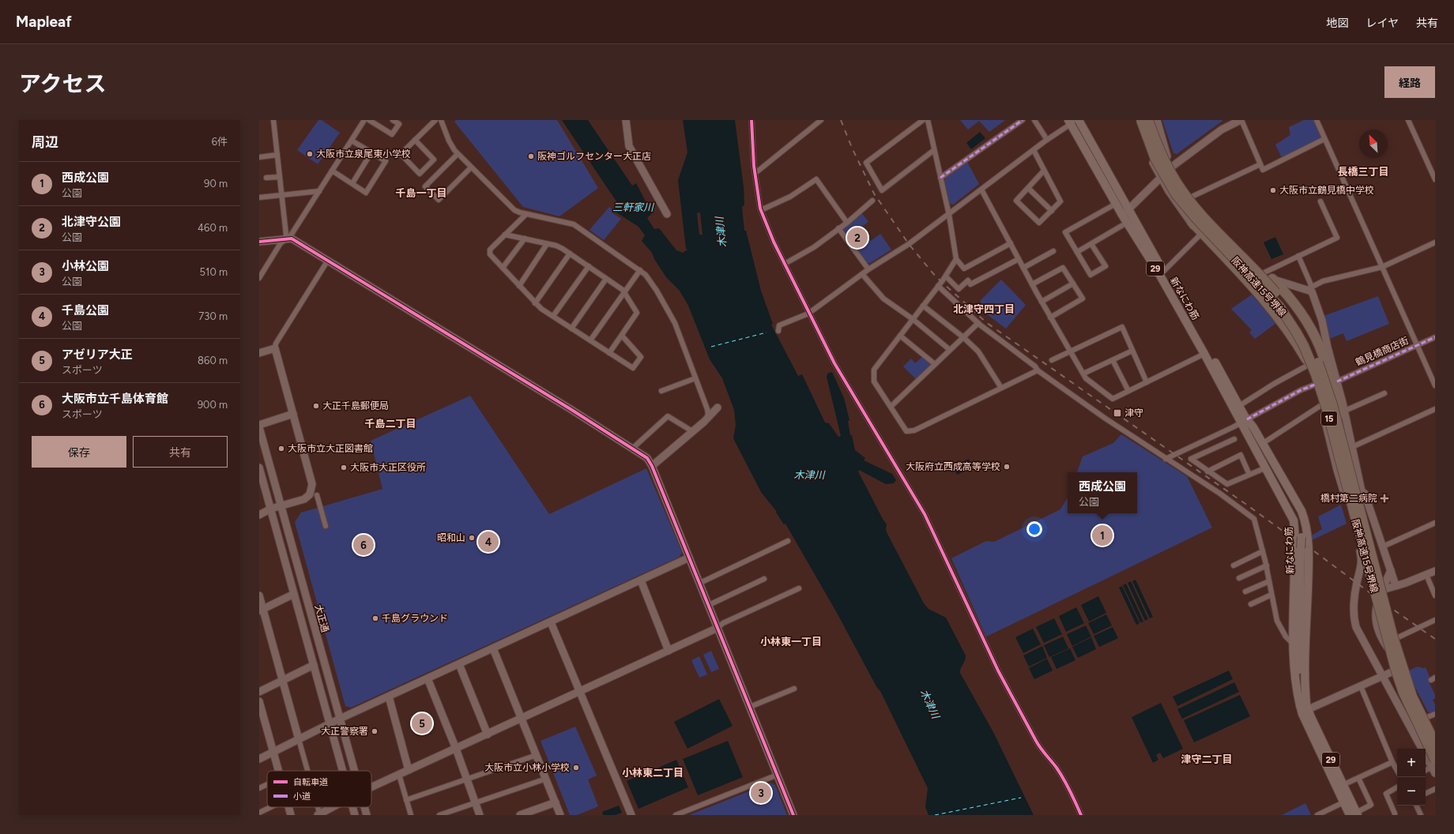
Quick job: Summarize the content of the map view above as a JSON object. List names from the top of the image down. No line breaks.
{"streets":{"highway":["阪神高速15号堺線","15"],"main road":["29","新なにわ筋"],"street":["鶴見橋商店街","大正通"]},"crossings":[["阪神高速15号堺線","15"]],"districts":["長橋三丁目","千島一丁目","北津守四丁目","千島二丁目","小林東一丁目","津守二丁目","小林東二丁目"],"water":["三軒家川","木津川"],"places":{"other":["大阪市立泉尾東小学校","阪神ゴルフセンター大正店","大阪市立鶴見橋中学校","大正千島郵便局","大阪市立大正図書館","大阪府立西成高等学校","大阪市大正区役所","昭和山","千島グラウンド","大正警察署","大阪市立小林小学校"],"transit":["津守"],"health":["橋村第二病院"]},"legend":["自転車道","小道"],"north":"top left","page":{"header":"Mapleaf","nav":["地図","レイヤ","共有"],"title":"アクセス","buttons":["経路",["保存","共有"]],"heading":["周辺","6件"],"list":[{"mark":"1","name":"西成公園","note":"公園","value":"90 m"},{"mark":"2","name":"北津守公園","note":"公園","value":"460 m"},{"mark":"3","name":"小林公園","note":"公園","value":"510 m"},{"mark":"4","name":"千島公園","note":"公園","value":"730 m"},{"mark":"5","name":"アゼリア大正","note":"スポーツ","value":"860 m"},{"mark":"6","name":"大阪市立千島体育館","note":"スポーツ","value":"900 m"}],"pins":["2","1","4","6","5","3"],"popup":["西成公園","公園"],"map_buttons":["+","−"]}}
